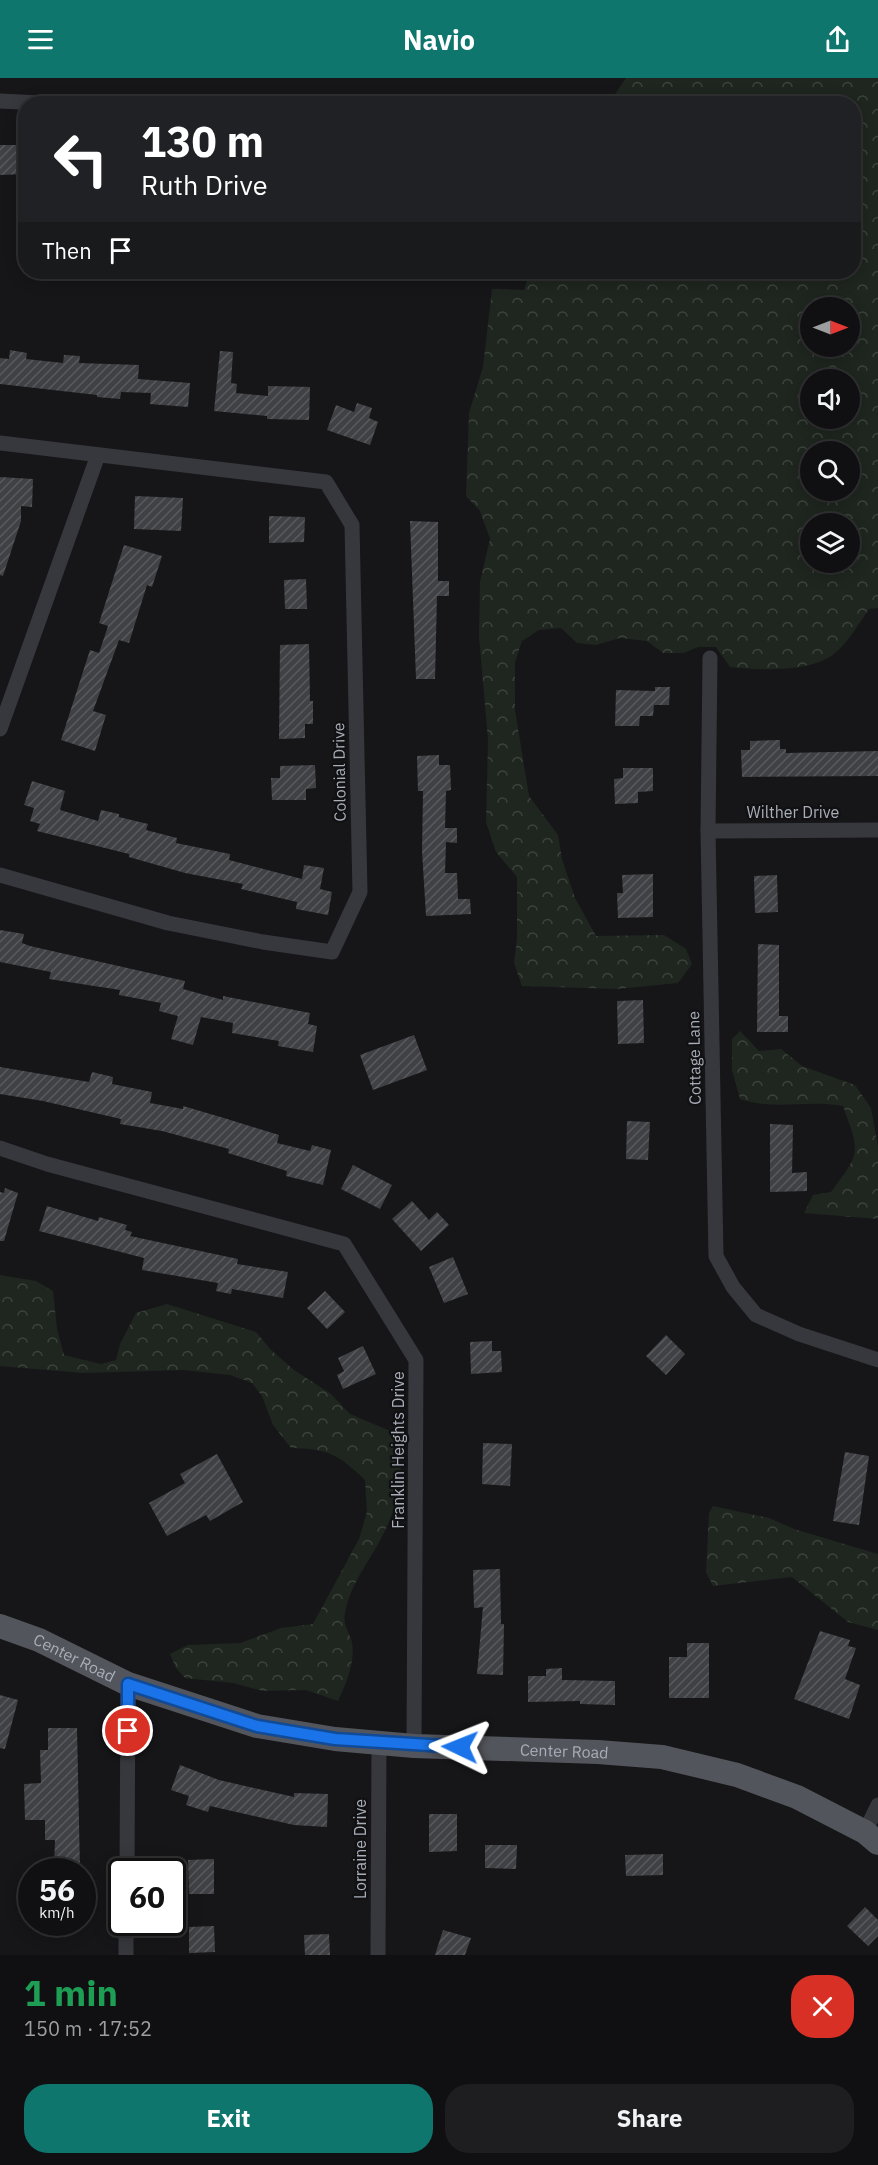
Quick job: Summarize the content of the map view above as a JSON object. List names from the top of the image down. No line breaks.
{"streets":{"main road":["Center Road"],"street":["Colonial Drive","Wilther Drive","Cottage Lane","Franklin Heights Drive","Lorraine Drive"]},"crossings":[["Wilther Drive","Cottage Lane"],["Franklin Heights Drive","Center Road"],["Center Road","Lorraine Drive"]],"north":"right","page":{"header":"Navio","turn":["130 m","Ruth Drive"],"then":"Then","speed":"56 km/h","limit":"60","heading":["1 min","150 m · 17:52"],"buttons":["Exit","Share"]}}
